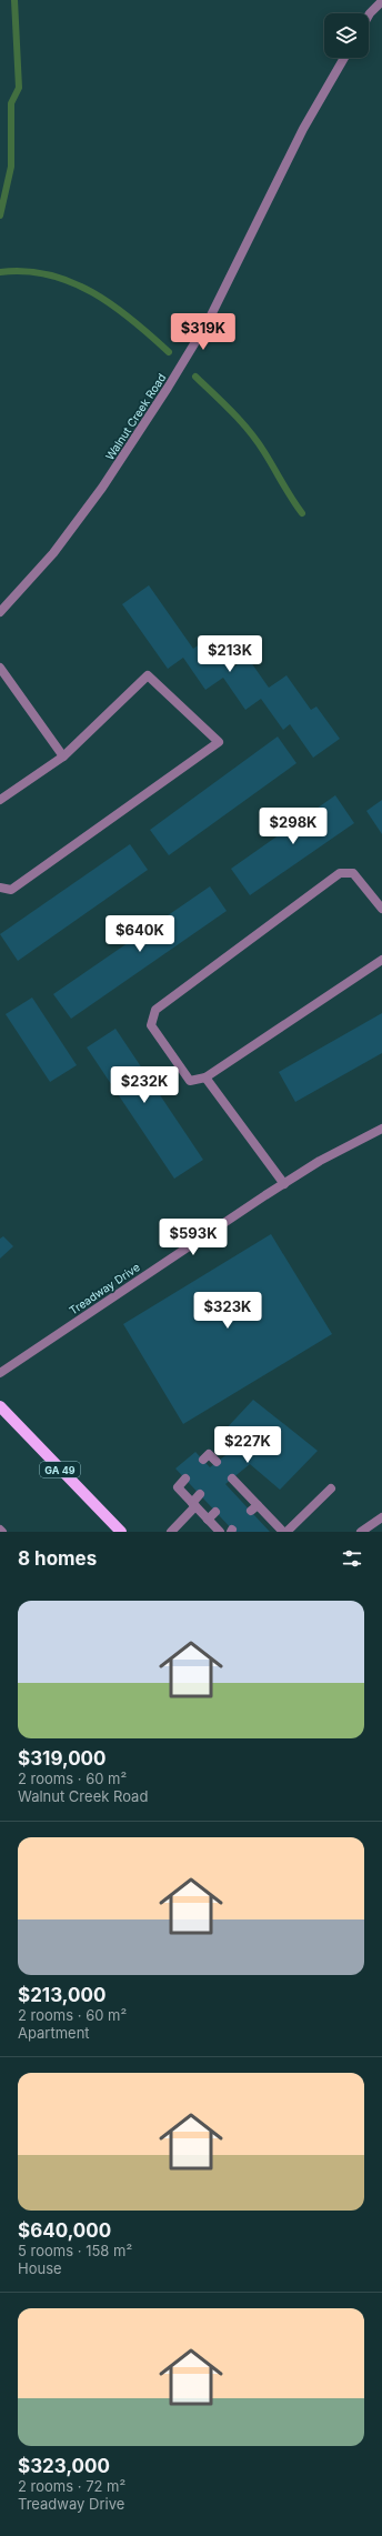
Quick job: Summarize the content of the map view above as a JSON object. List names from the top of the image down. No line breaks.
{"streets":{"main road":["GA 49"],"street":["Walnut Creek Road","Treadway Drive"]},"page":{"price":["$319K","$213K","$298K","$640K","$232K","$593K","$323K","$227K"],"heading":"8 homes","list":[{"name":"$319,000","note":"2 rooms · 60 m² · Walnut Creek Road"},{"name":"$213,000","note":"2 rooms · 60 m² · Apartment"},{"name":"$640,000","note":"5 rooms · 158 m² · House"},{"name":"$323,000","note":"2 rooms · 72 m² · Treadway Drive"}]}}
